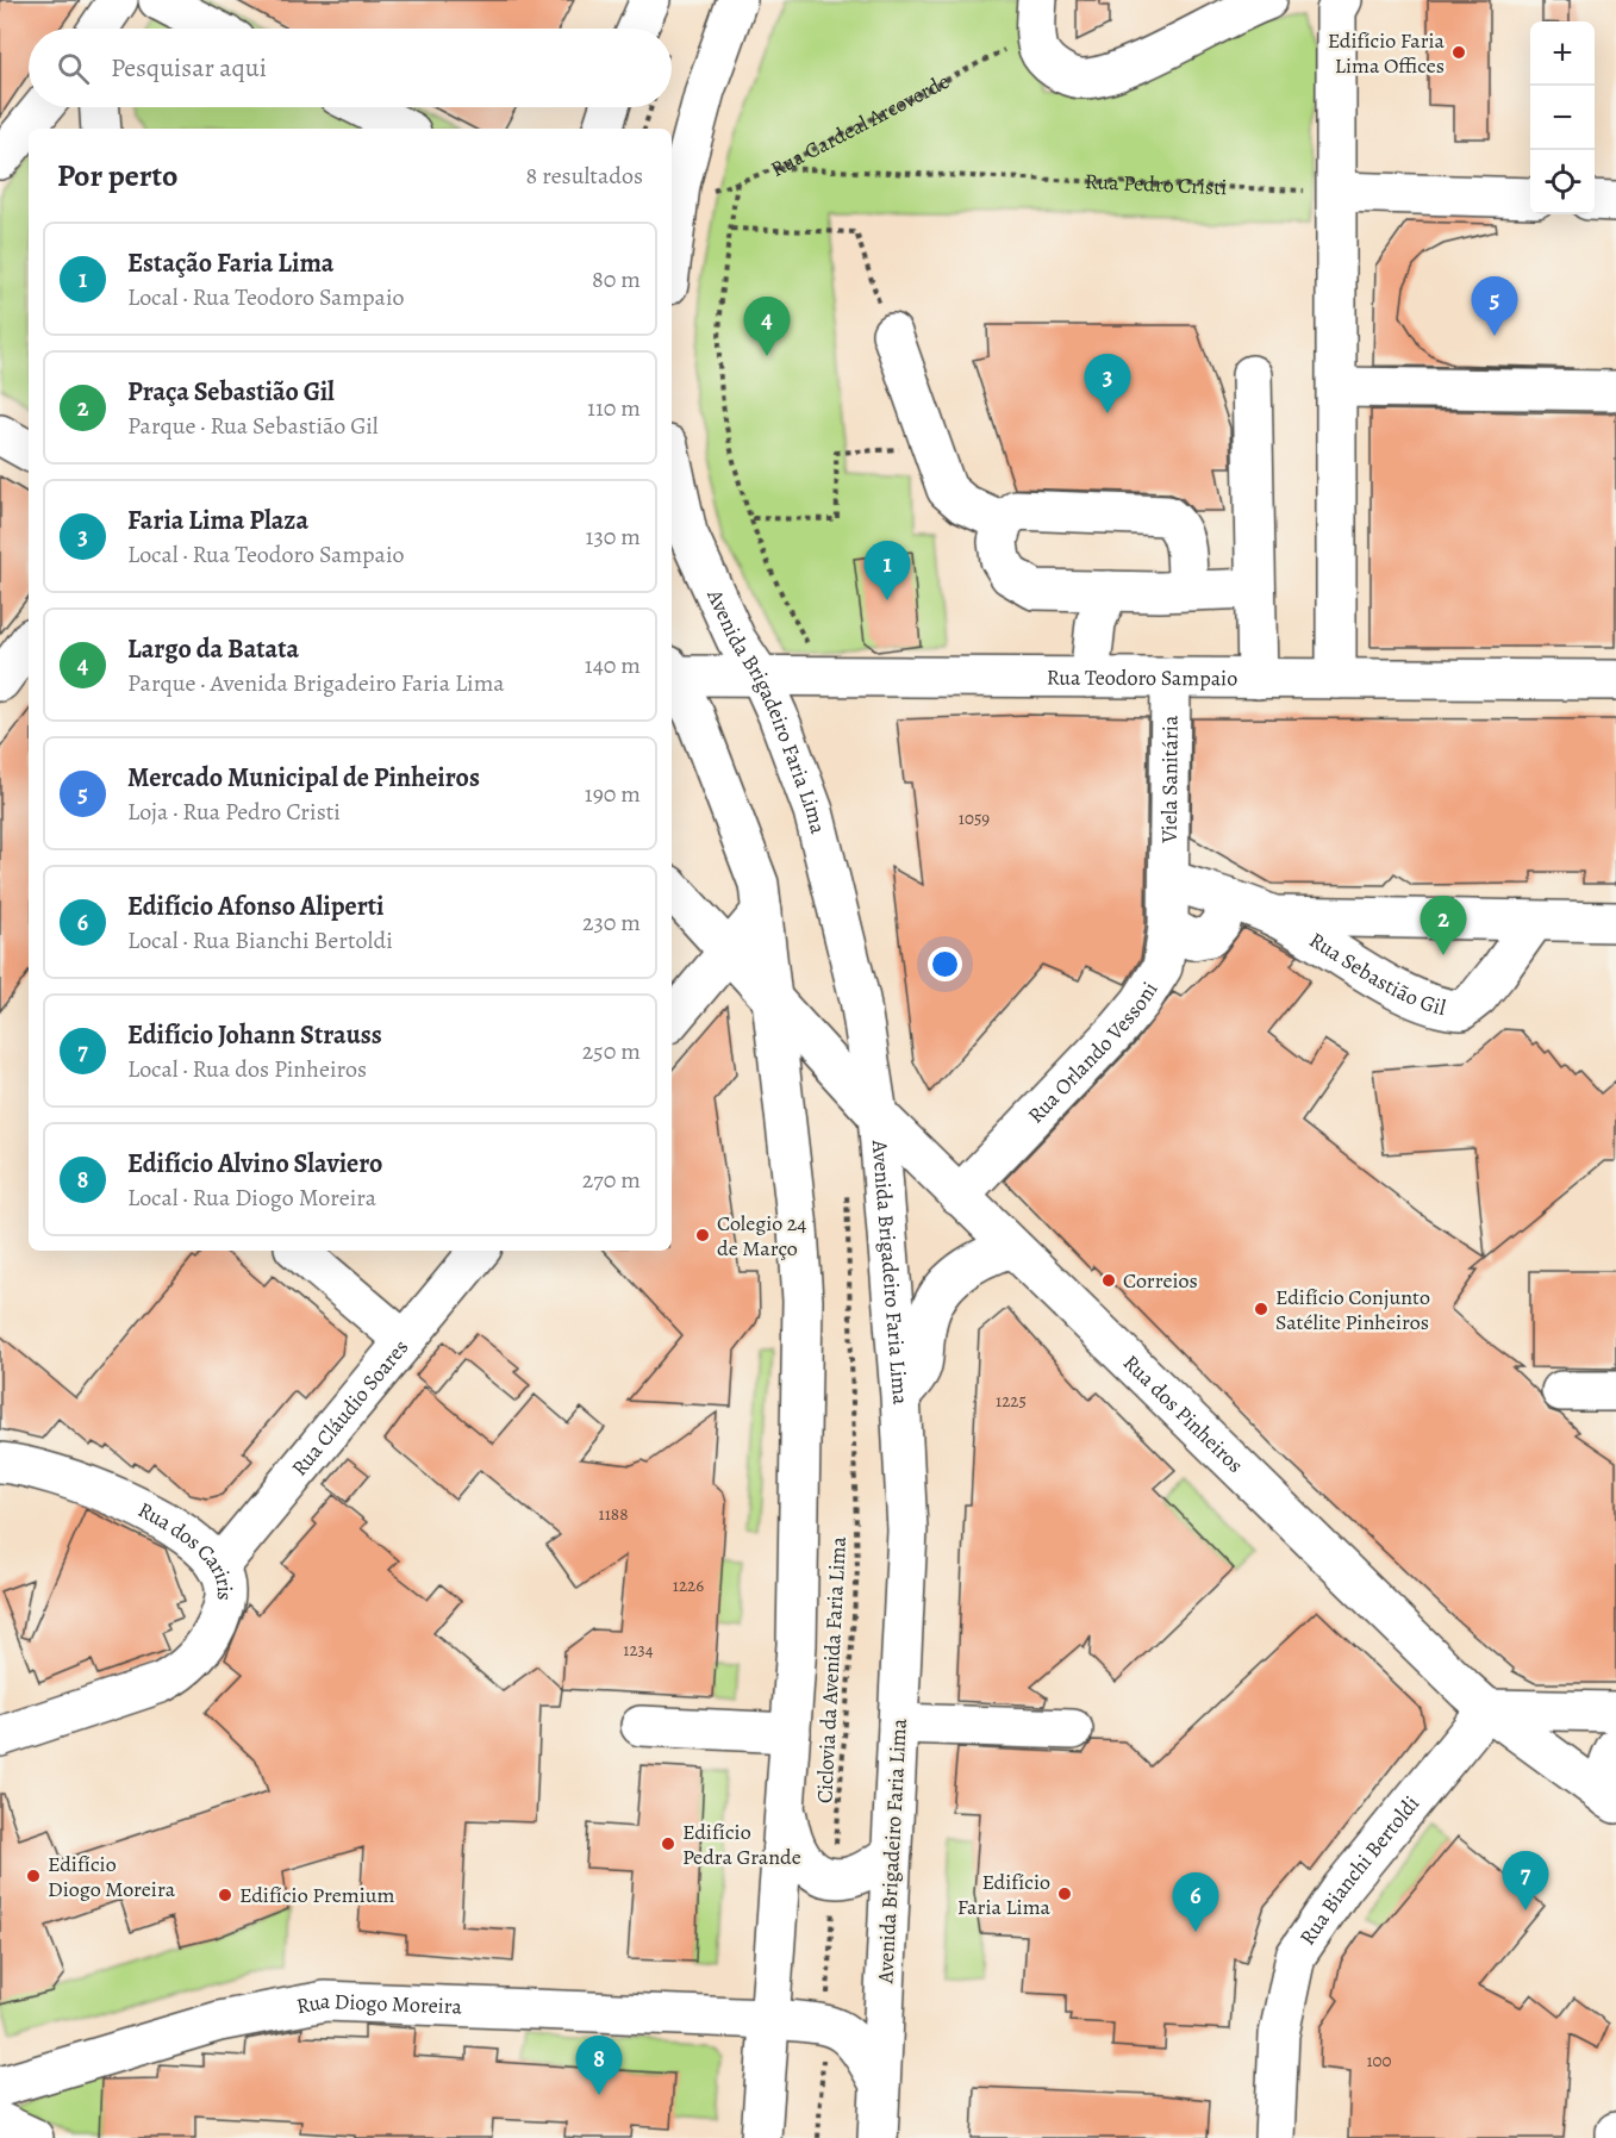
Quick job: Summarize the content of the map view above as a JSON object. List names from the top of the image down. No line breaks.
{"streets":{"main road":["Rua Teodoro Sampaio","Avenida Brigadeiro Faria Lima","Viela Sanitária","Rua Sebastião Gil","Rua Orlando Vessoni","Rua Cláudio Soares","Rua dos Pinheiros","Rua dos Cariris","Rua Bianchi Bertoldi","Rua Diogo Moreira"],"path":["Rua Cardeal Arcoverde","Rua Pedro Cristi","Ciclovia da Avenida Faria Lima"]},"crossings":[["Rua Cardeal Arcoverde","Rua Pedro Cristi"],["Rua Teodoro Sampaio","Avenida Brigadeiro Faria Lima"],["Rua Teodoro Sampaio","Viela Sanitária"],["Avenida Brigadeiro Faria Lima","Rua dos Pinheiros"],["Viela Sanitária","Rua Sebastião Gil"],["Viela Sanitária","Rua Orlando Vessoni"],["Rua Sebastião Gil","Rua Orlando Vessoni"],["Rua Orlando Vessoni","Rua dos Pinheiros"],["Rua Cláudio Soares","Rua dos Cariris"],["Rua dos Pinheiros","Rua Bianchi Bertoldi"],["Ciclovia da Avenida Faria Lima","Rua Diogo Moreira"]],"places":["Edifício Faria Lima Offices","Colegio 24 de Março","Correios","Edifício Conjunto Satélite Pinheiros","Edifício Pedra Grande","Edifício Diogo Moreira","Edifício Faria Lima","Edifício Premium"],"house_numbers":["1059","1225","1188","1226","1234","100"],"page":{"map_buttons":["+","−"],"search":"Pesquisar aqui","heading":["Por perto","8 resultados"],"list":[{"mark":"1","name":"Estação Faria Lima","note":"Local · Rua Teodoro Sampaio","value":"80 m"},{"mark":"2","name":"Praça Sebastião Gil","note":"Parque · Rua Sebastião Gil","value":"110 m"},{"mark":"3","name":"Faria Lima Plaza","note":"Local · Rua Teodoro Sampaio","value":"130 m"},{"mark":"4","name":"Largo da Batata","note":"Parque · Avenida Brigadeiro Faria Lima","value":"140 m"},{"mark":"5","name":"Mercado Municipal de Pinheiros","note":"Loja · Rua Pedro Cristi","value":"190 m"},{"mark":"6","name":"Edifício Afonso Aliperti","note":"Local · Rua Bianchi Bertoldi","value":"230 m"},{"mark":"7","name":"Edifício Johann Strauss","note":"Local · Rua dos Pinheiros","value":"250 m"},{"mark":"8","name":"Edifício Alvino Slaviero","note":"Local · Rua Diogo Moreira","value":"270 m"}],"pins":["5","4","3","1","2","7","6","8"]}}
